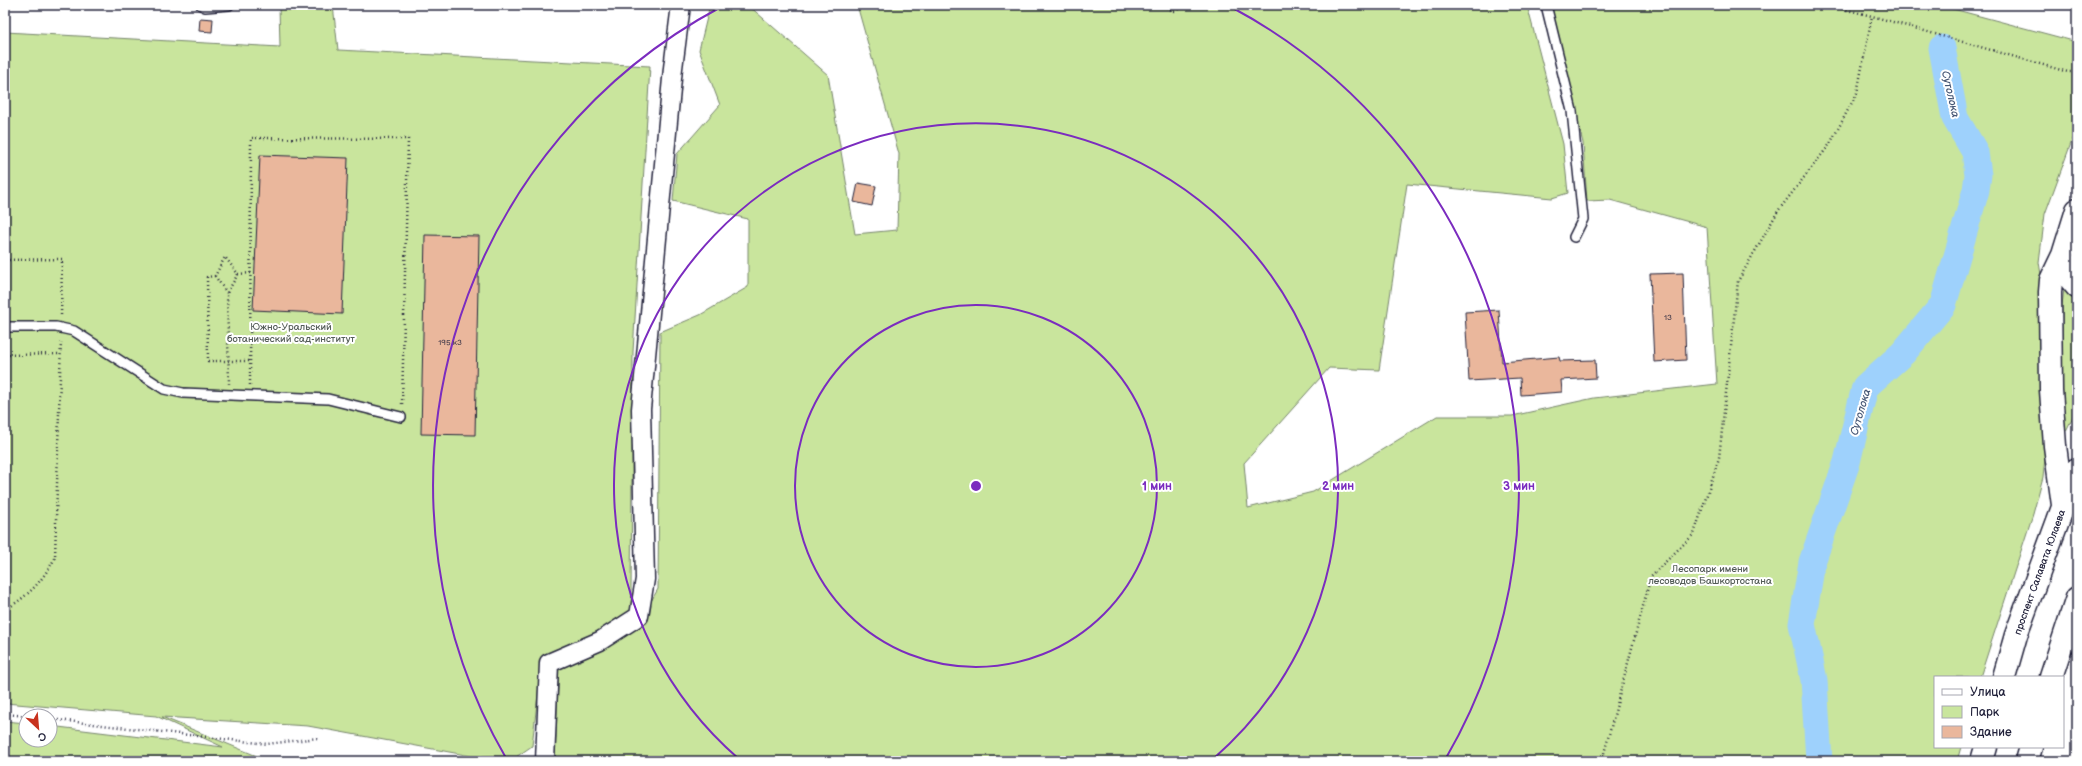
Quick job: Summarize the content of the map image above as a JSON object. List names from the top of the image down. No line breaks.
{"streets":{"main road":["проспект Салавата Юлаева"]},"water":["Сутолока"],"parks":["Южно-Уральский ботанический сад-институт","Лесопарк имени лесоводов Башкортостана"],"house_numbers":["13","195 к3"],"legend":["Улица","Парк","Здание"],"north":"bottom right","rings":["1 мин","2 мин","3 мин"]}
